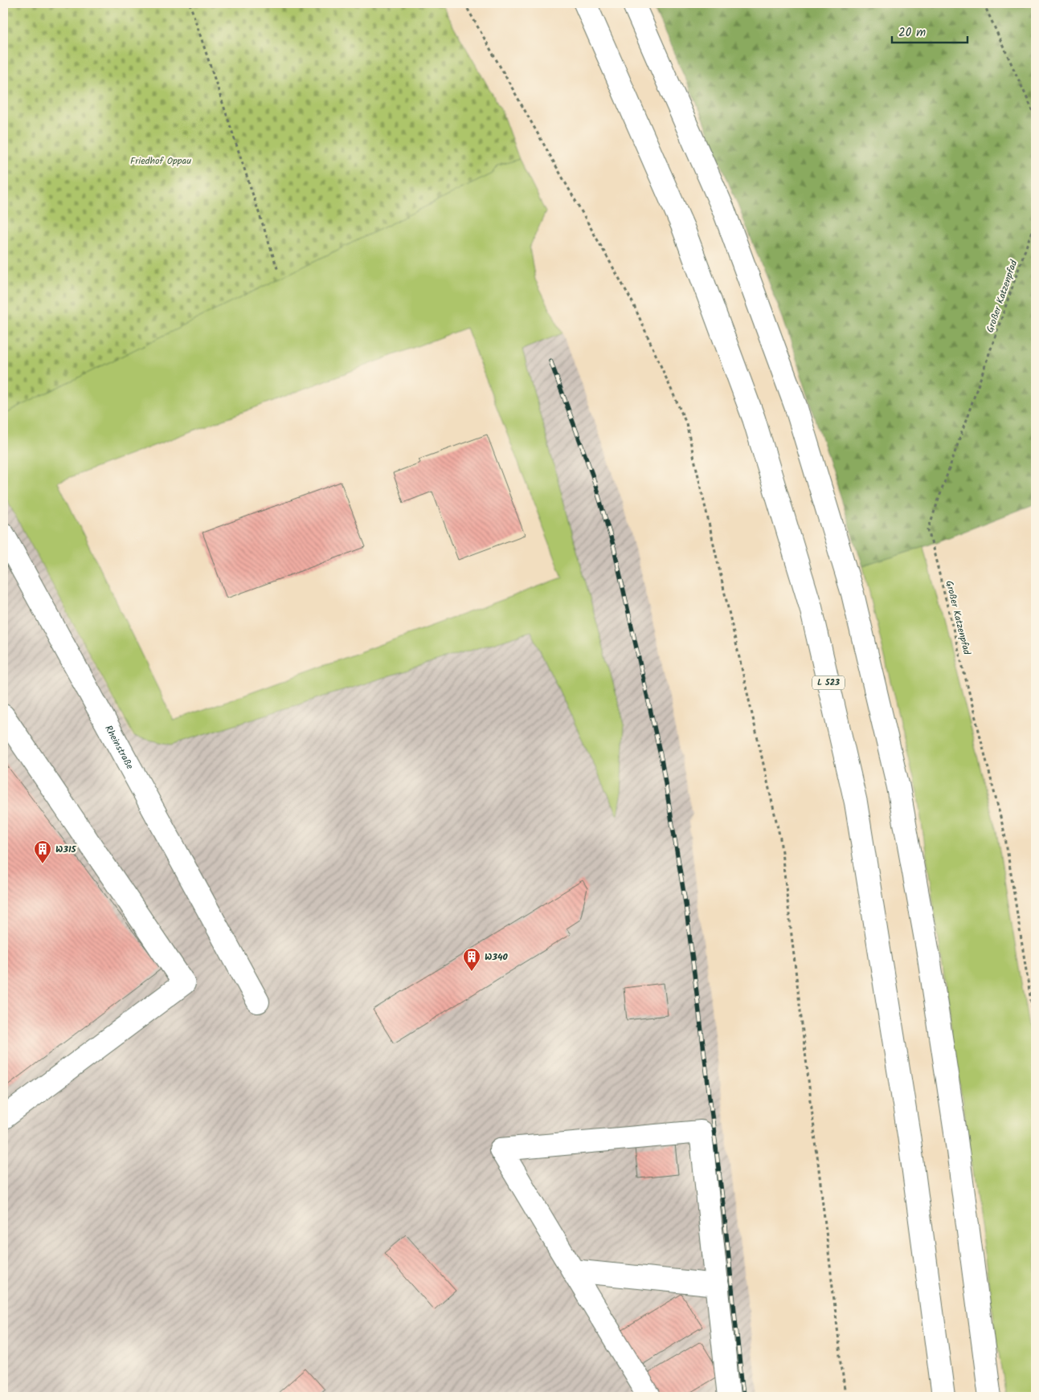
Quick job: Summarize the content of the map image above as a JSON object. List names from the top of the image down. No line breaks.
{"streets":{"main road":["L 523","Rheinstraße"],"path":["Großer Katzenpfad"]},"parks":["Friedhof Oppau"],"places":{"building":["W315","W340"]},"scale_bar":"20 m"}
